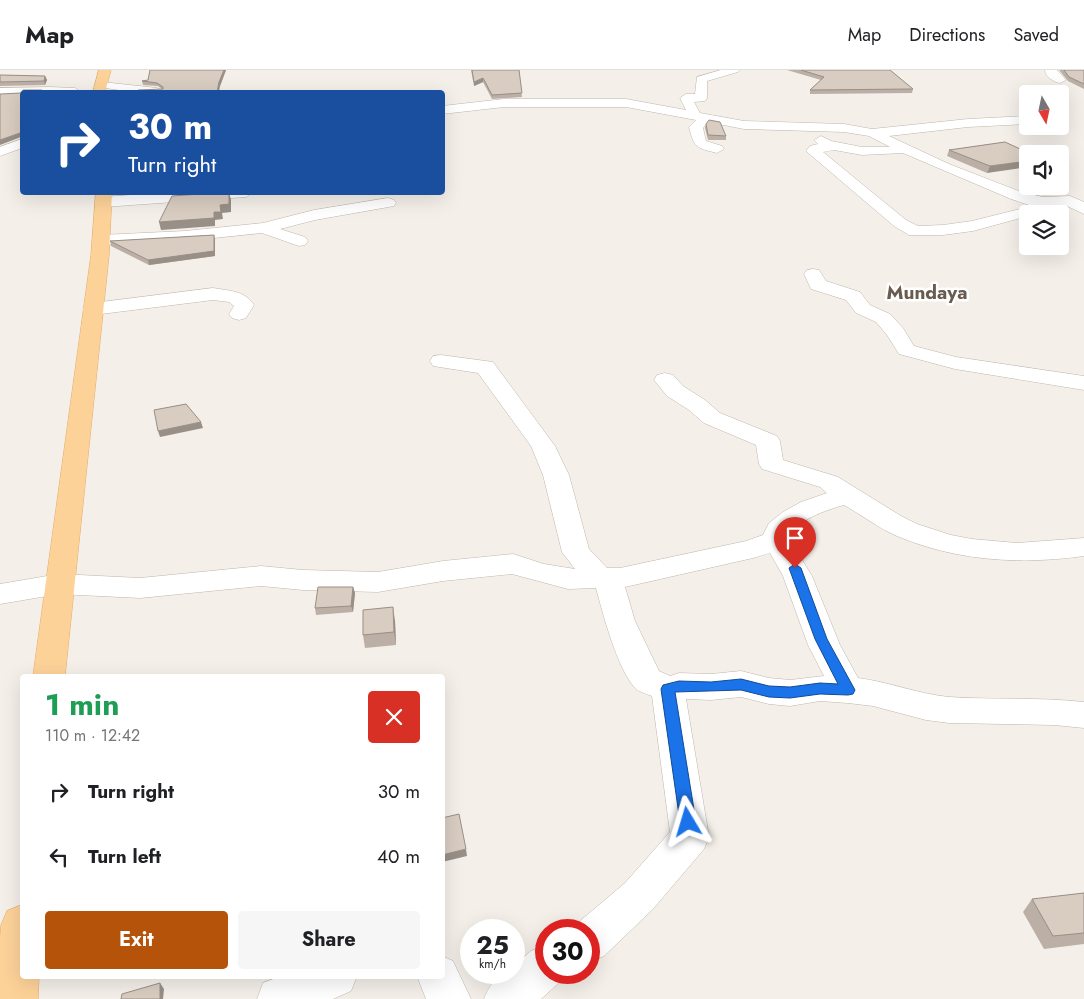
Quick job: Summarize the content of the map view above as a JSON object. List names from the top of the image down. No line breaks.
{"districts":["Mundaya"],"north":"bottom","page":{"header":"Map","nav":["Map","Directions","Saved"],"turn":["30 m","Turn right"],"heading":["1 min","110 m · 12:42"],"list":[{"name":"Turn right","value":"30 m"},{"name":"Turn left","value":"40 m"}],"buttons":["Exit","Share"],"speed":"25 km/h","limit":"30"}}
